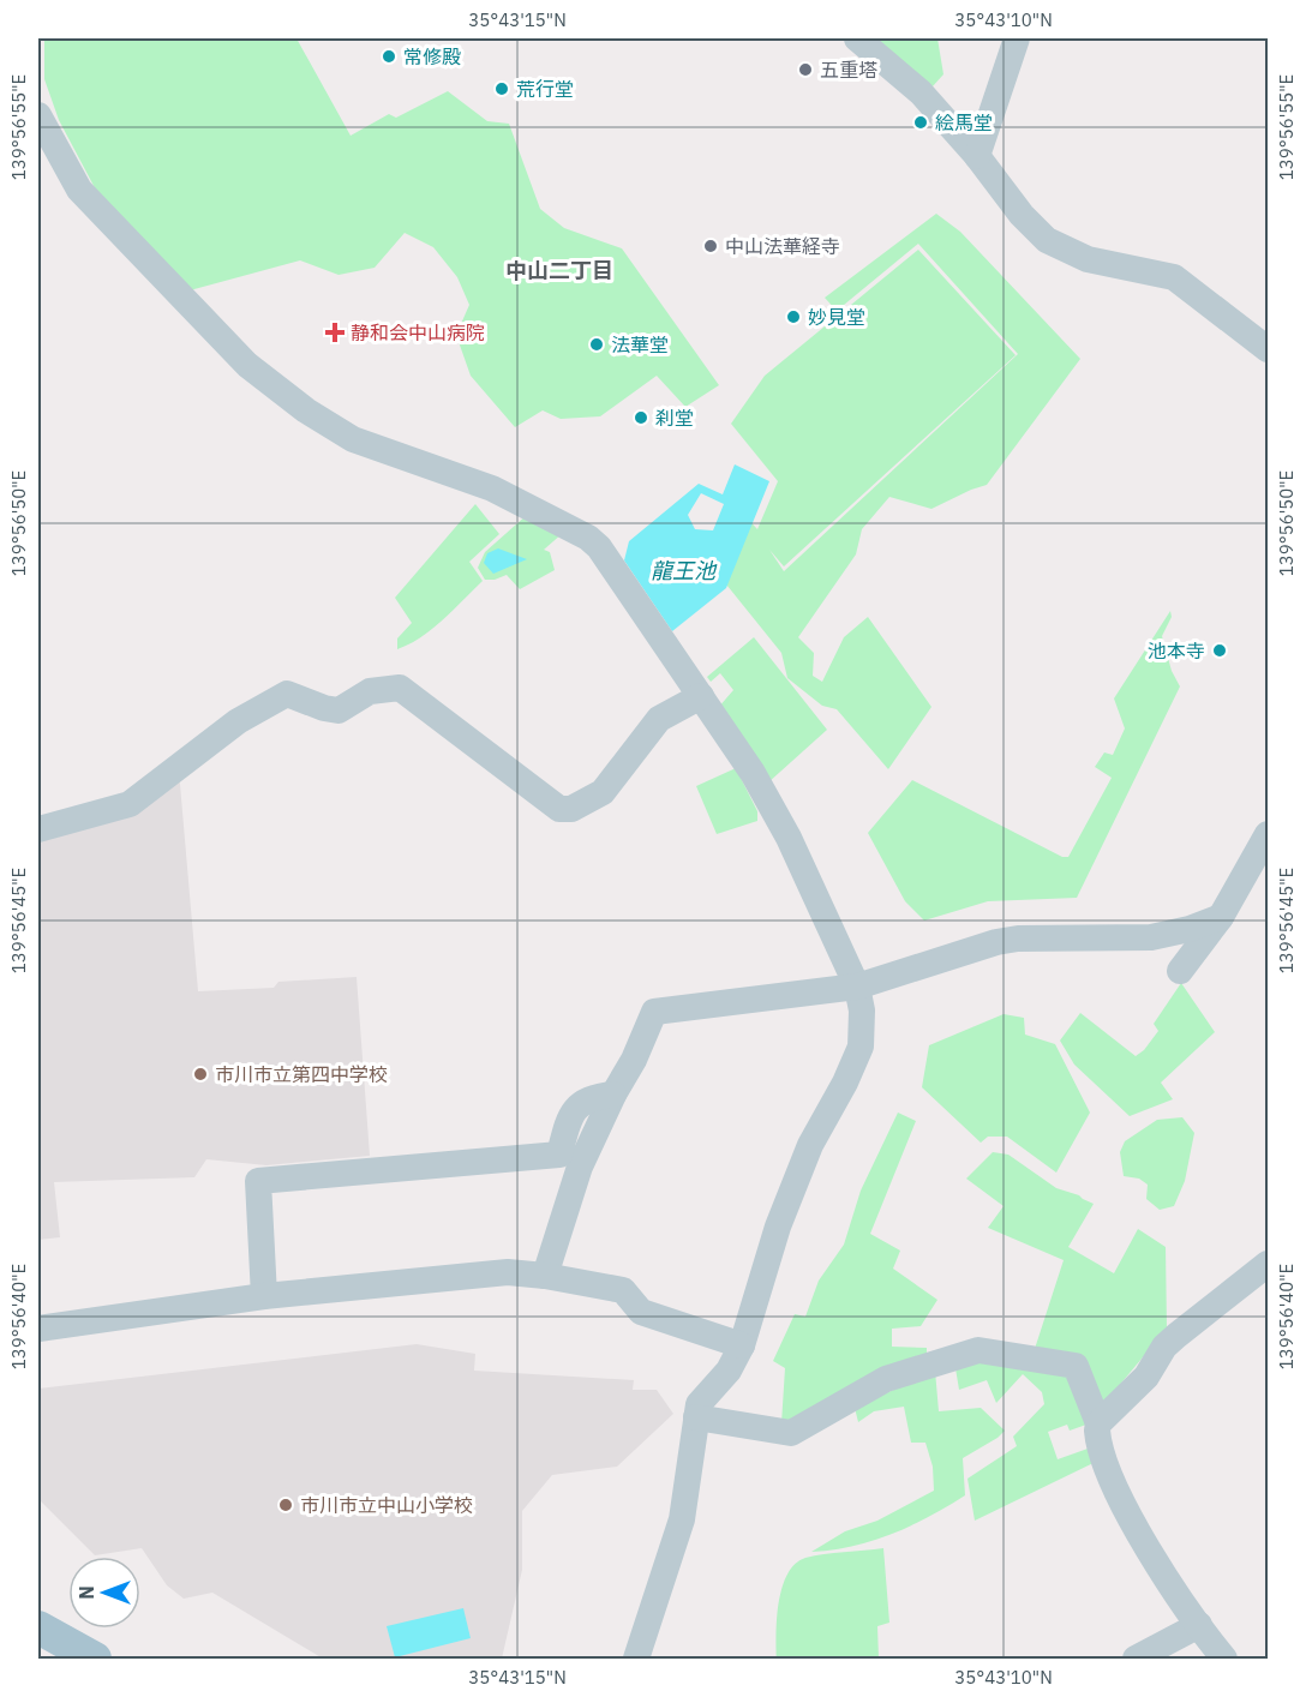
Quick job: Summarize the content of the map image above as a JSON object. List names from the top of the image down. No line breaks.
{"districts":["中山二丁目"],"water":["龍王池"],"places":{"other":["常修殿","五重塔","荒行堂","絵馬堂","中山法華経寺","妙見堂","法華堂","刹堂","池本寺","市川市立第四中学校","市川市立中山小学校"],"health":["静和会中山病院"]},"north":"left","coordinates":["35°43'15\"N","35°43'10\"N","139°56'55\"E","139°56'50\"E","139°56'45\"E","139°56'40\"E"]}
